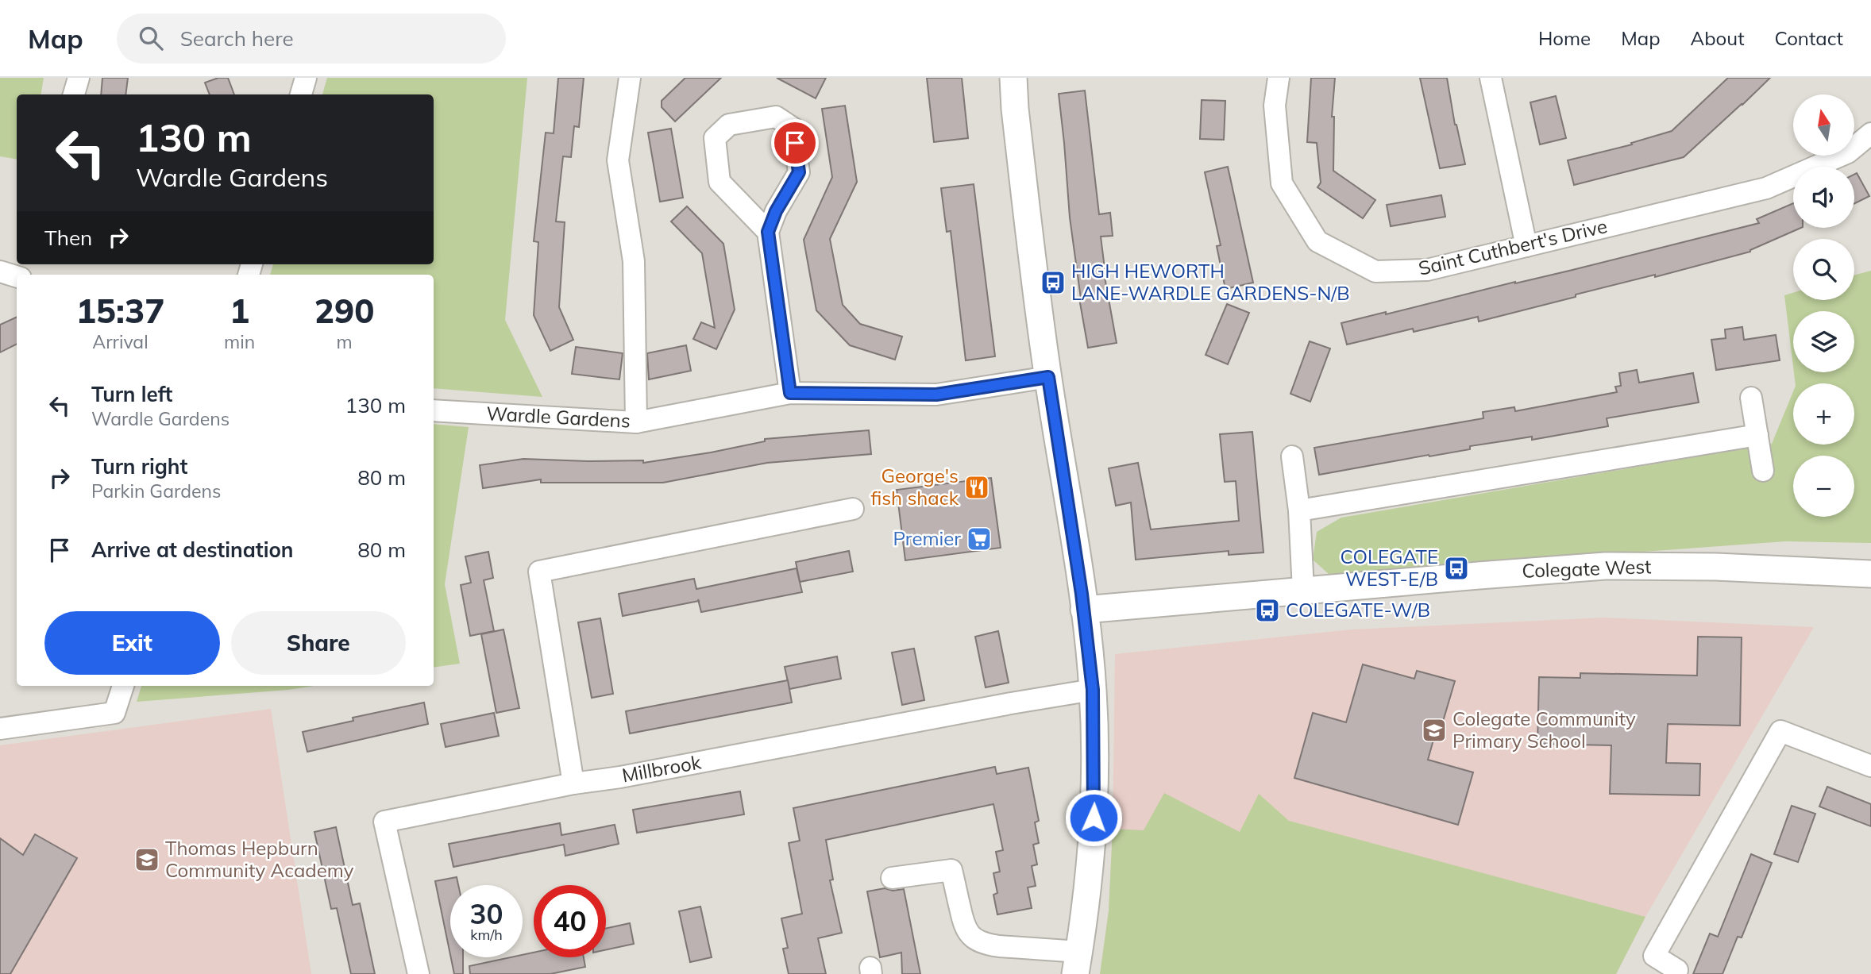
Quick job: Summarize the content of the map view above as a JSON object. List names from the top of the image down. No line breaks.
{"streets":{"street":["Saint Cuthbert's Drive","Wardle Gardens","Colegate West","Millbrook"]},"places":{"bus stop":["HIGH HEWORTH LANE-WARDLE GARDENS-N/B","COLEGATE WEST-E/B","COLEGATE-W/B"],"restaurant":["George's fish shack"],"supermarket":["Premier"],"school or university":["Colegate Community Primary School","Thomas Hepburn Community Academy"]},"north":"top","page":{"header":"Map","search":"Search here","nav":["Home","Map","About","Contact"],"map_buttons":["+","−"],"turn":["130 m","Wardle Gardens"],"then":"Then","eta":["15:37","Arrival","1","min","290","m"],"list":[{"name":"Turn left","note":"Wardle Gardens","value":"130 m"},{"name":"Turn right","note":"Parkin Gardens","value":"80 m"},{"name":"Arrive at destination","value":"80 m"}],"buttons":["Exit","Share"],"speed":"30 km/h","limit":"40"}}
